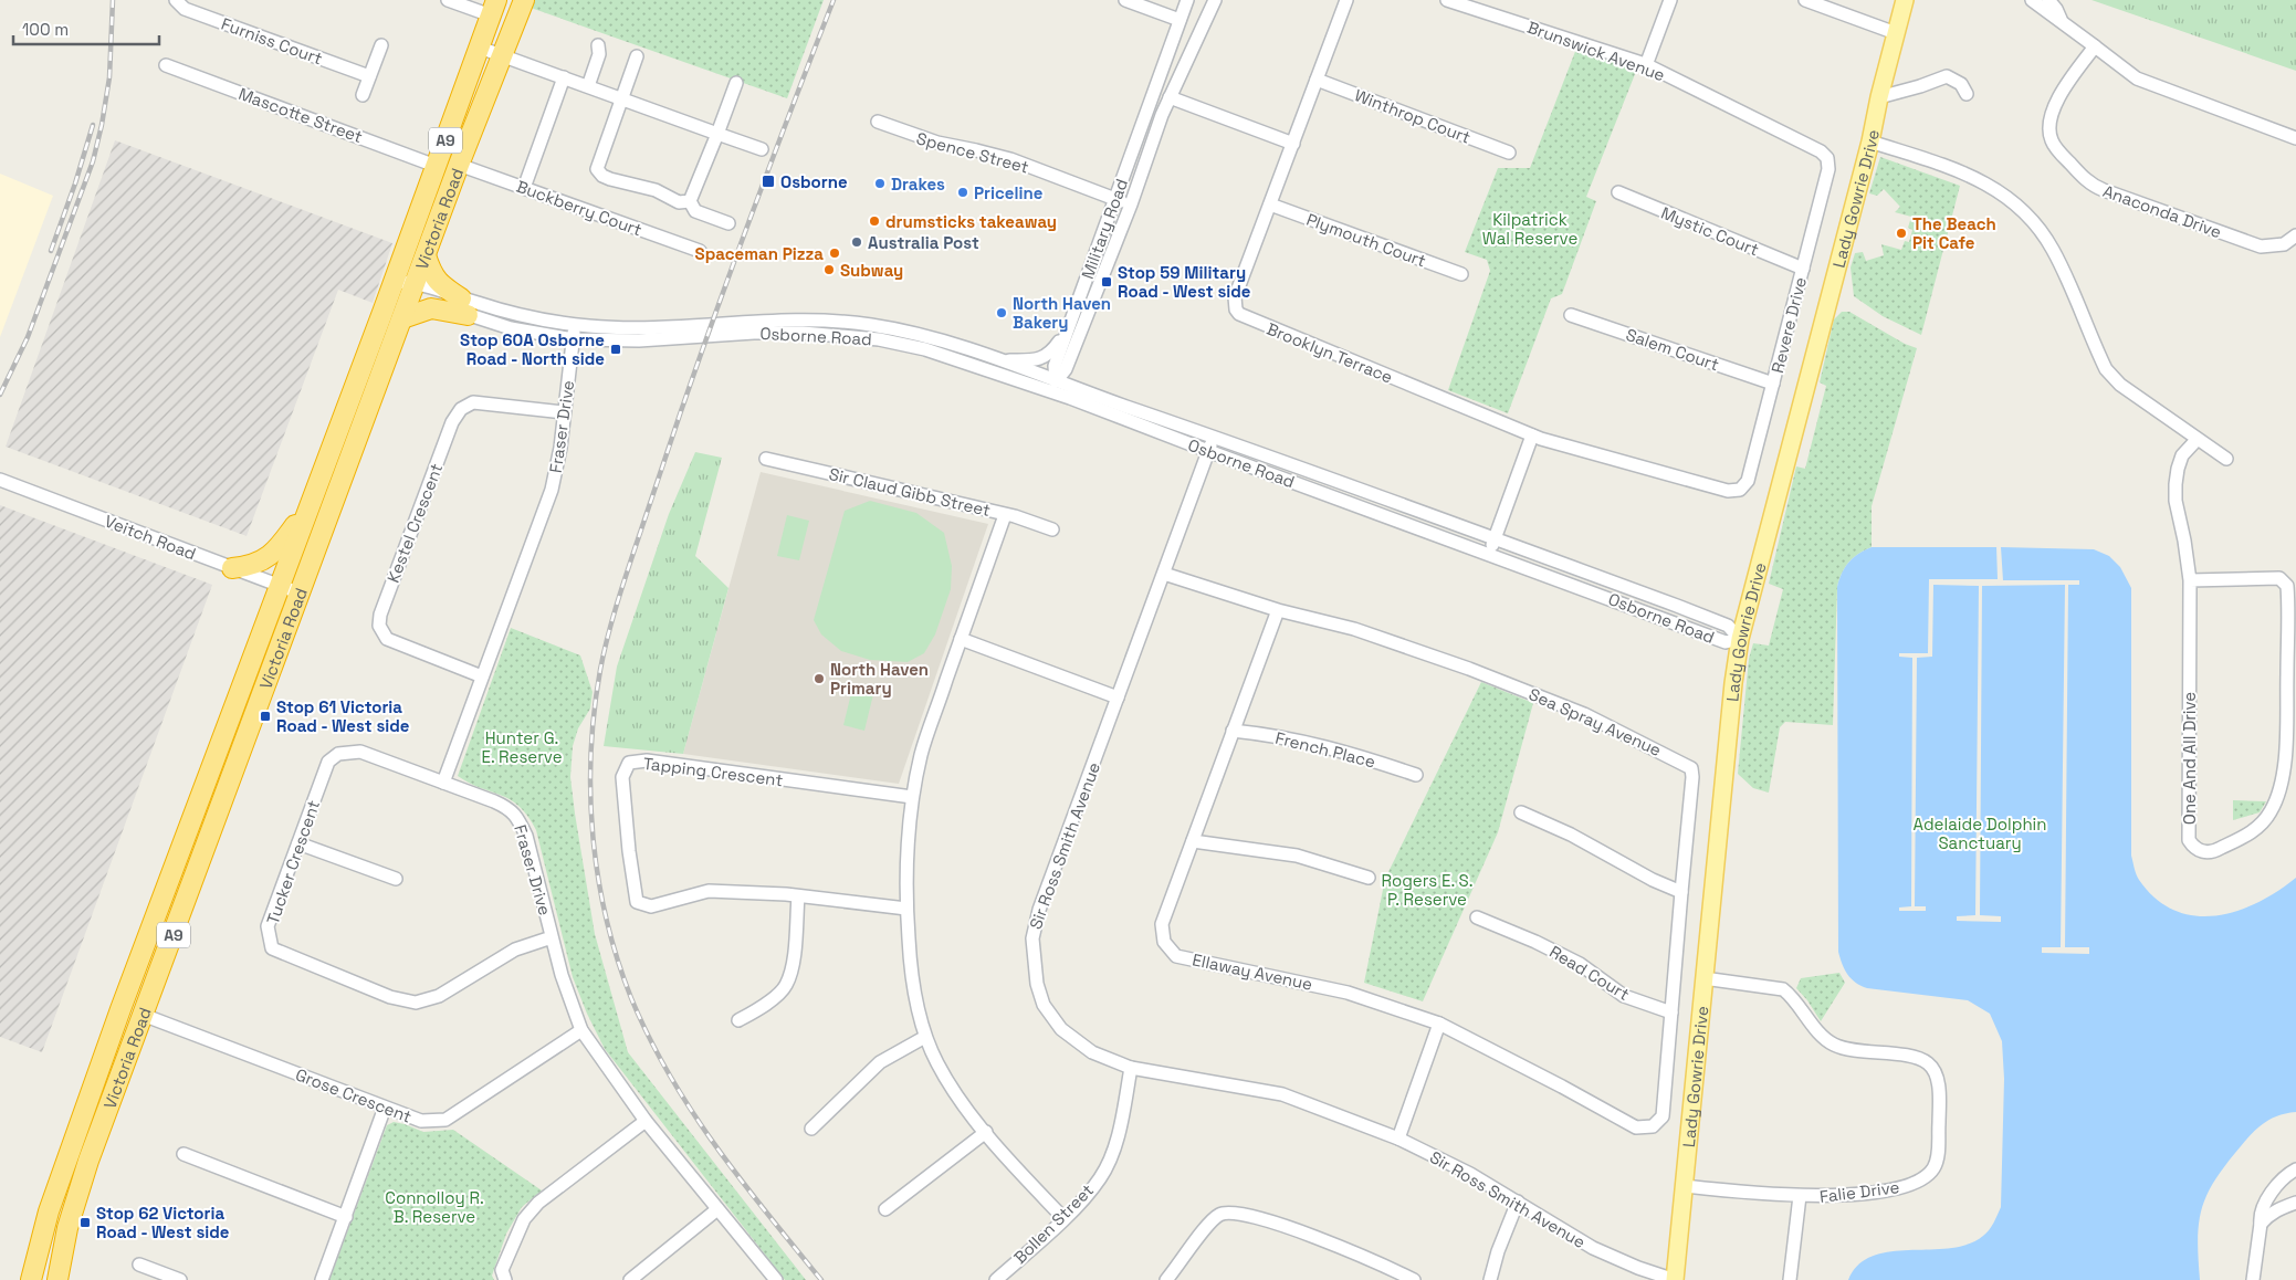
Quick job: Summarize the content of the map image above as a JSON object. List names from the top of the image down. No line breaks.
{"streets":{"highway":["A9","Victoria Road"],"main road":["Lady Gowrie Drive"],"street":["Furniss Court","Brunswick Avenue","Mascotte Street","Winthrop Court","Spence Street","Buckberry Court","Anaconda Drive","Military Road","Mystic Court","Plymouth Court","Revere Drive","Osborne Road","Salem Court","Brooklyn Terrace","Fraser Drive","Sir Claud Gibb Street","Kestel Crescent","Veitch Road","Sea Spray Avenue","French Place","One And All Drive","Tapping Crescent","Sir Ross Smith Avenue","Tucker Crescent","Ellaway Avenue","Read Court","Grose Crescent","Falie Drive","Bollen Street"]},"crossings":[["Brunswick Avenue","Revere Drive"],["Mascotte Street","Victoria Road"],["Winthrop Court","Brooklyn Terrace"],["Spence Street","Military Road"],["Lady Gowrie Drive","Osborne Road"],["Lady Gowrie Drive","Sir Ross Smith Avenue"],["Lady Gowrie Drive","Falie Drive"],["Buckberry Court","Victoria Road"],["Victoria Road","Osborne Road"],["Victoria Road","Veitch Road"],["Victoria Road","Grose Crescent"],["Military Road","Osborne Road"],["Mystic Court","Revere Drive"],["Plymouth Court","Brooklyn Terrace"],["Revere Drive","Salem Court"],["Revere Drive","Brooklyn Terrace"],["Osborne Road","Fraser Drive"],["Osborne Road","Sir Ross Smith Avenue"],["Fraser Drive","Kestel Crescent"],["Fraser Drive","Tucker Crescent"],["Fraser Drive","Grose Crescent"],["Sea Spray Avenue","Sir Ross Smith Avenue"],["Sea Spray Avenue","Ellaway Avenue"],["Sea Spray Avenue","Read Court"],["French Place","Ellaway Avenue"],["Sir Ross Smith Avenue","Bollen Street"]],"parks":["Kilpatrick Wal Reserve","Hunter G. E. Reserve","Adelaide Dolphin Sanctuary","Rogers E. S. P. Reserve","Connolloy R. B. Reserve"],"places":{"transit":["Osborne","Stop 59 Military Road - West side","Stop 60A Osborne Road - North side","Stop 61 Victoria Road - West side","Stop 62 Victoria Road - West side"],"other":["Drakes","Priceline","drumsticks takeaway","The Beach Pit Cafe","Australia Post","Spaceman Pizza","Subway","North Haven Bakery","North Haven Primary"]},"scale_bar":"100 m"}
